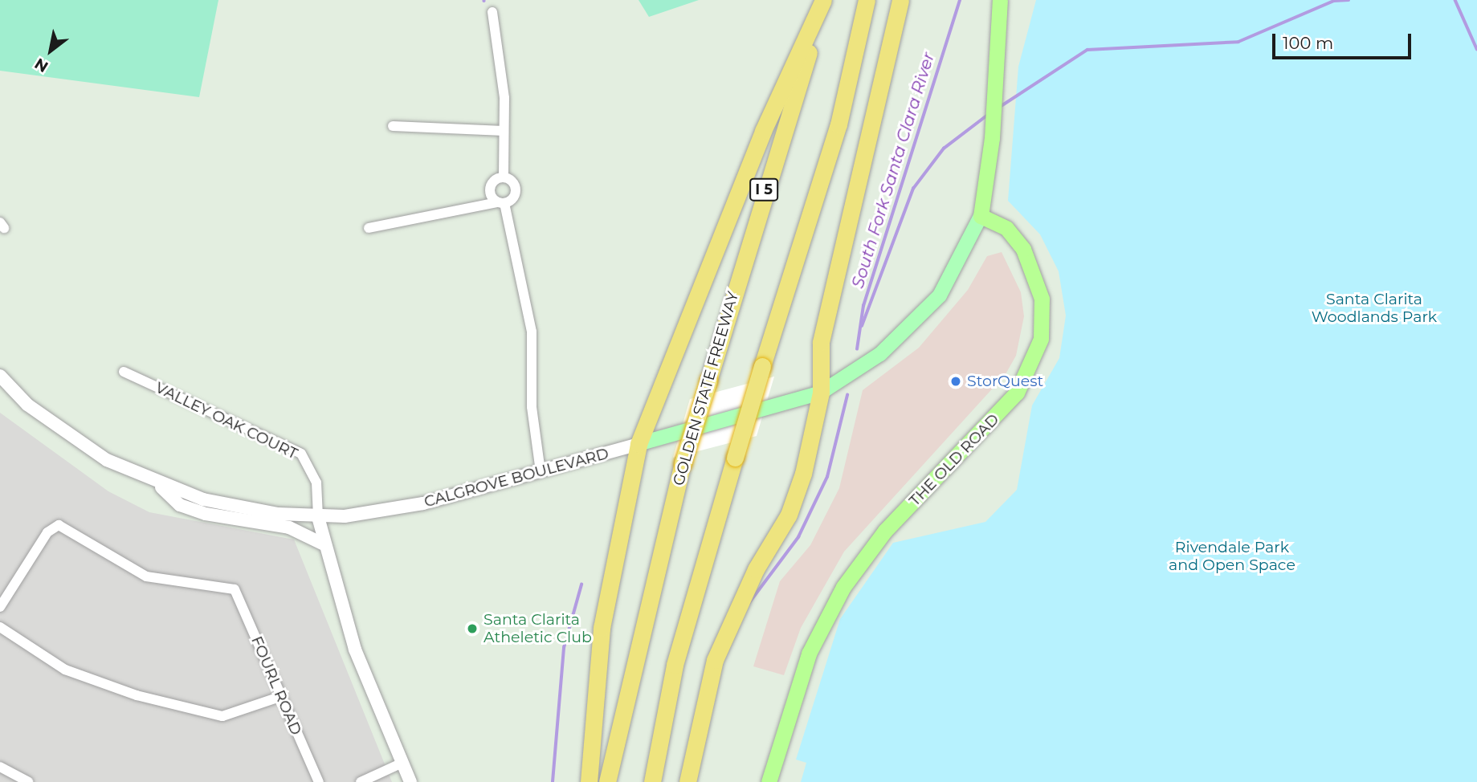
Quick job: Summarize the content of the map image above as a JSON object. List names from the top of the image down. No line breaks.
{"streets":{"highway":["I 5","GOLDEN STATE FREEWAY"],"main road":["THE OLD ROAD","CALGROVE BOULEVARD"],"street":["VALLEY OAK COURT","FOURL ROAD"]},"crossings":[["VALLEY OAK COURT","CALGROVE BOULEVARD"],["THE OLD ROAD","CALGROVE BOULEVARD"]],"water":["South Fork Santa Clara River"],"parks":["Santa Clarita Woodlands Park","Rivendale Park and Open Space"],"places":["StorQuest","Santa Clarita Atheletic Club"],"scale_bar":"100 m","north":"bottom left"}
